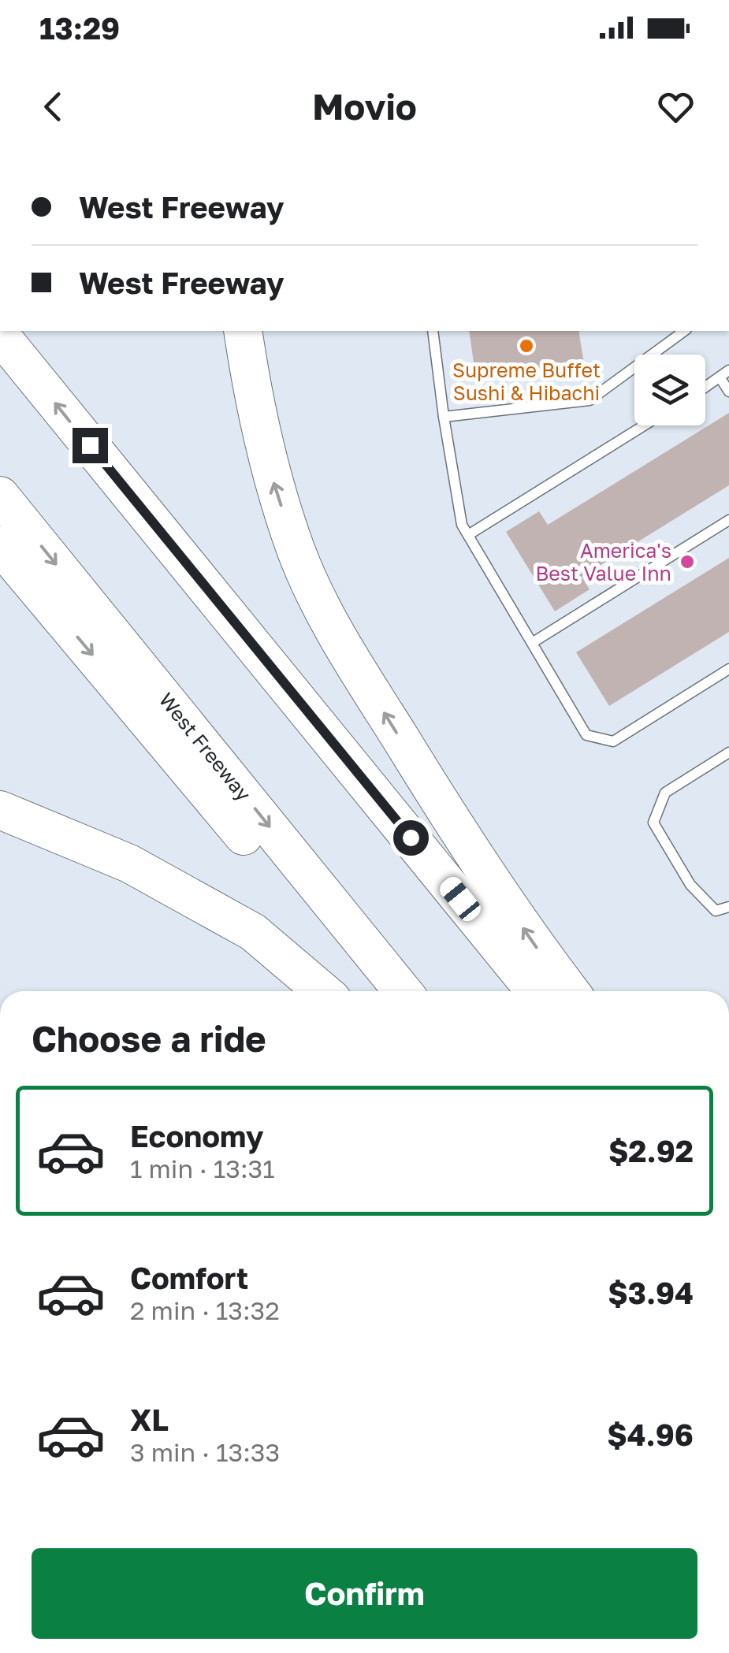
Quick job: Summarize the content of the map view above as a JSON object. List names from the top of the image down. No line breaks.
{"streets":{"highway":["West Freeway"]},"places":["Supreme Buffet Sushi & Hibachi","America's Best Value Inn"],"page":{"status":"13:29","header":"Movio","banner":["West Freeway","West Freeway"],"heading":"Choose a ride","list":[{"name":"Economy","note":"1 min · 13:31","value":"$2.92"},{"name":"Comfort","note":"2 min · 13:32","value":"$3.94"},{"name":"XL","note":"3 min · 13:33","value":"$4.96"}],"buttons":"Confirm"}}
